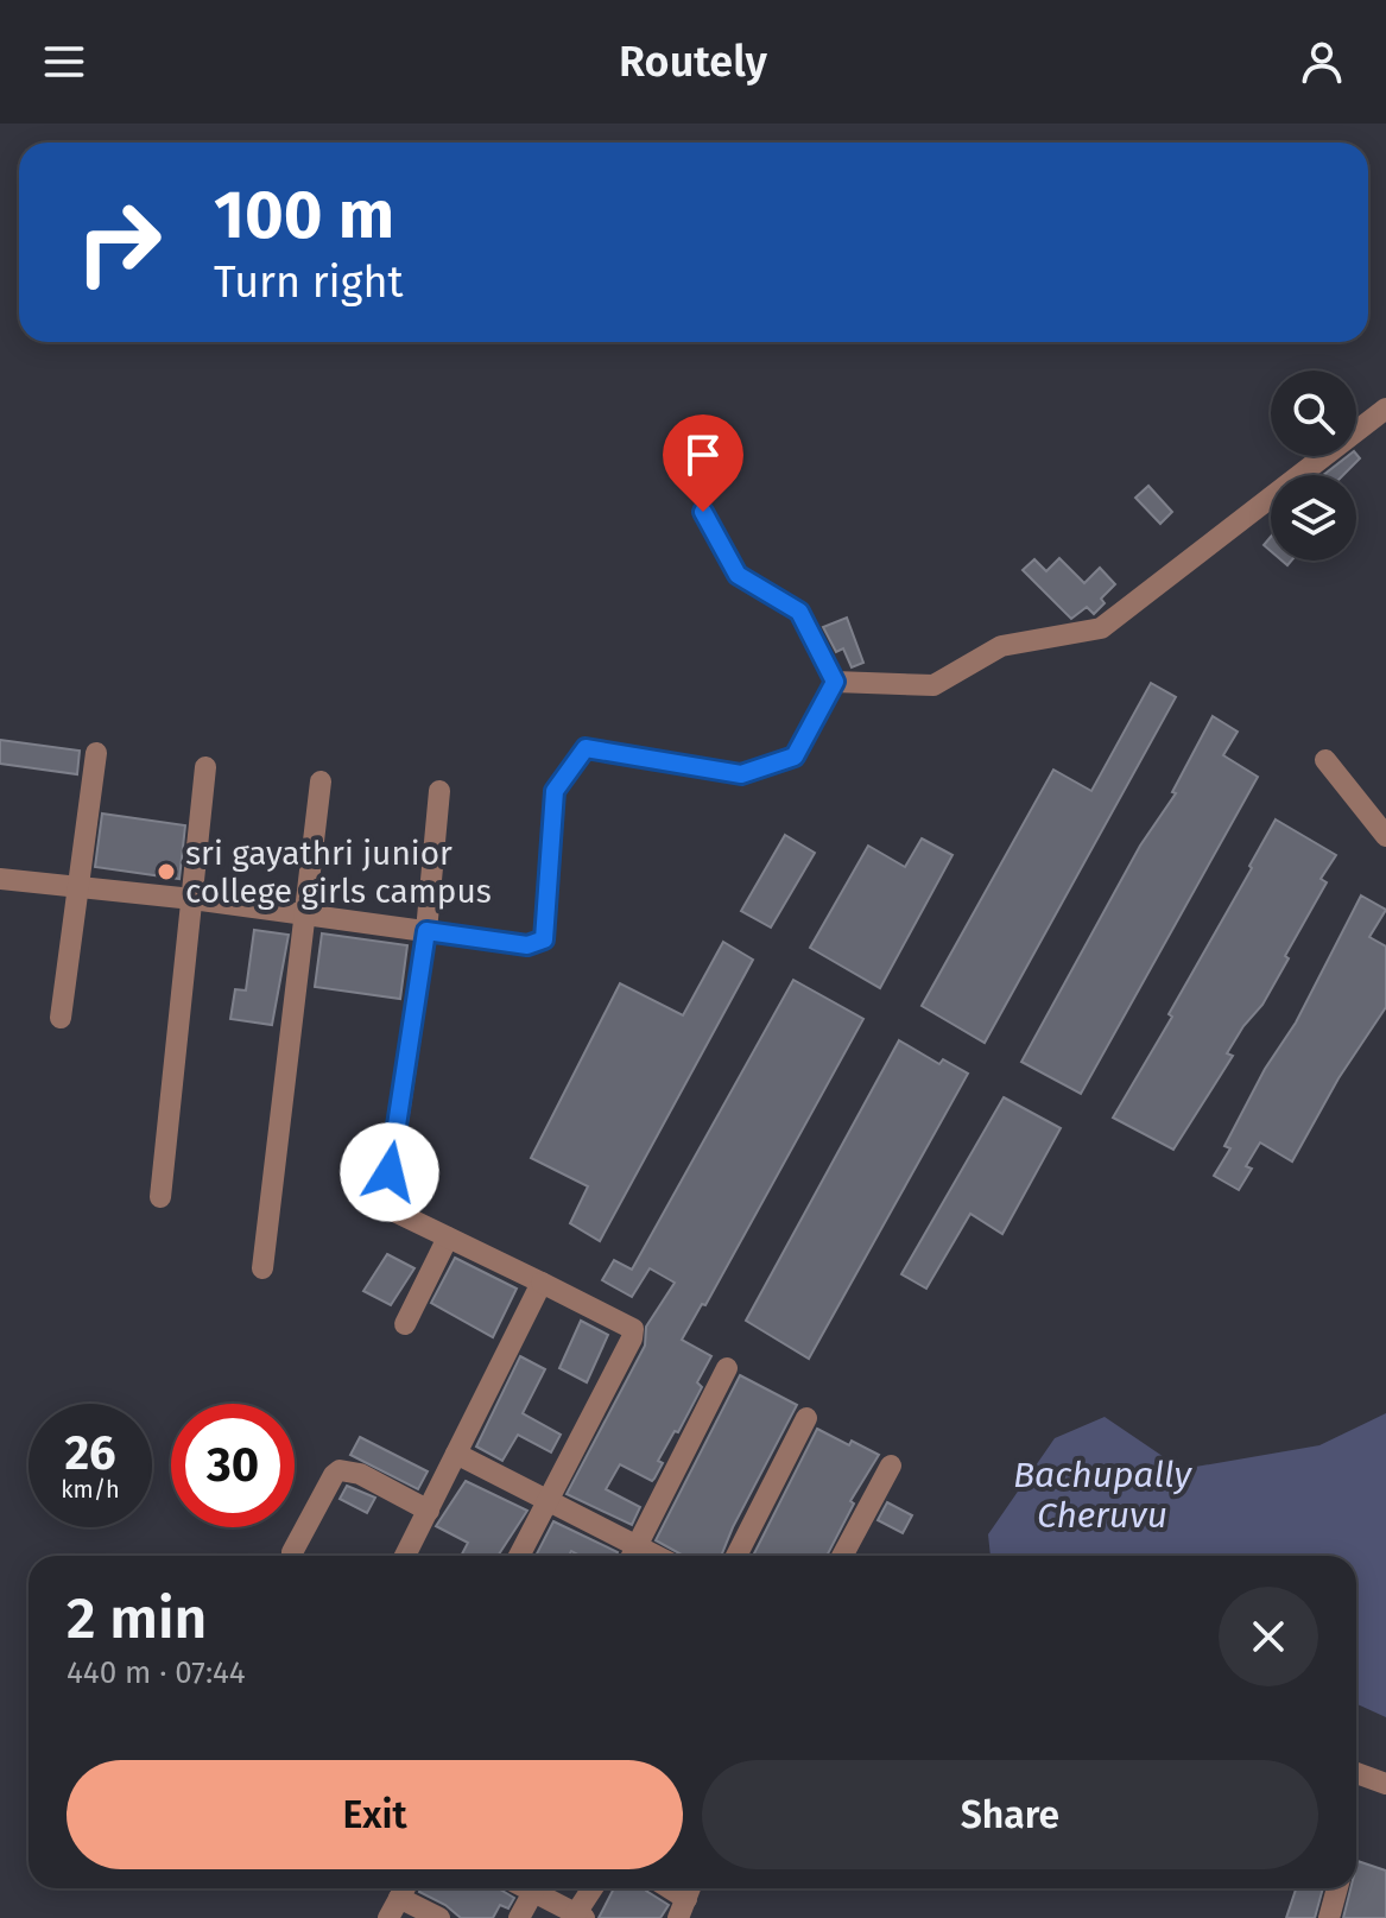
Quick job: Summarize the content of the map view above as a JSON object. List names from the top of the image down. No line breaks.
{"water":["Bachupally Cheruvu"],"places":["sri gayathri junior college girls campus"],"page":{"header":"Routely","turn":["100 m","Turn right"],"speed":"26 km/h","limit":"30","heading":["2 min","440 m · 07:44"],"buttons":["Exit","Share"]}}
